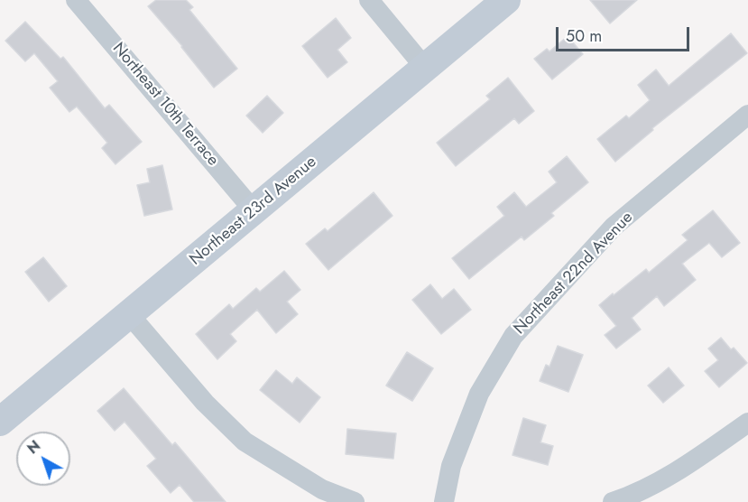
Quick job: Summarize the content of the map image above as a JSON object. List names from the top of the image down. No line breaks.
{"streets":{"main road":["Northeast 23rd Avenue"],"street":["Northeast 10th Terrace","Northeast 22nd Avenue"]},"crossings":[["Northeast 10th Terrace","Northeast 23rd Avenue"]],"scale_bar":"50 m","north":"top left"}
